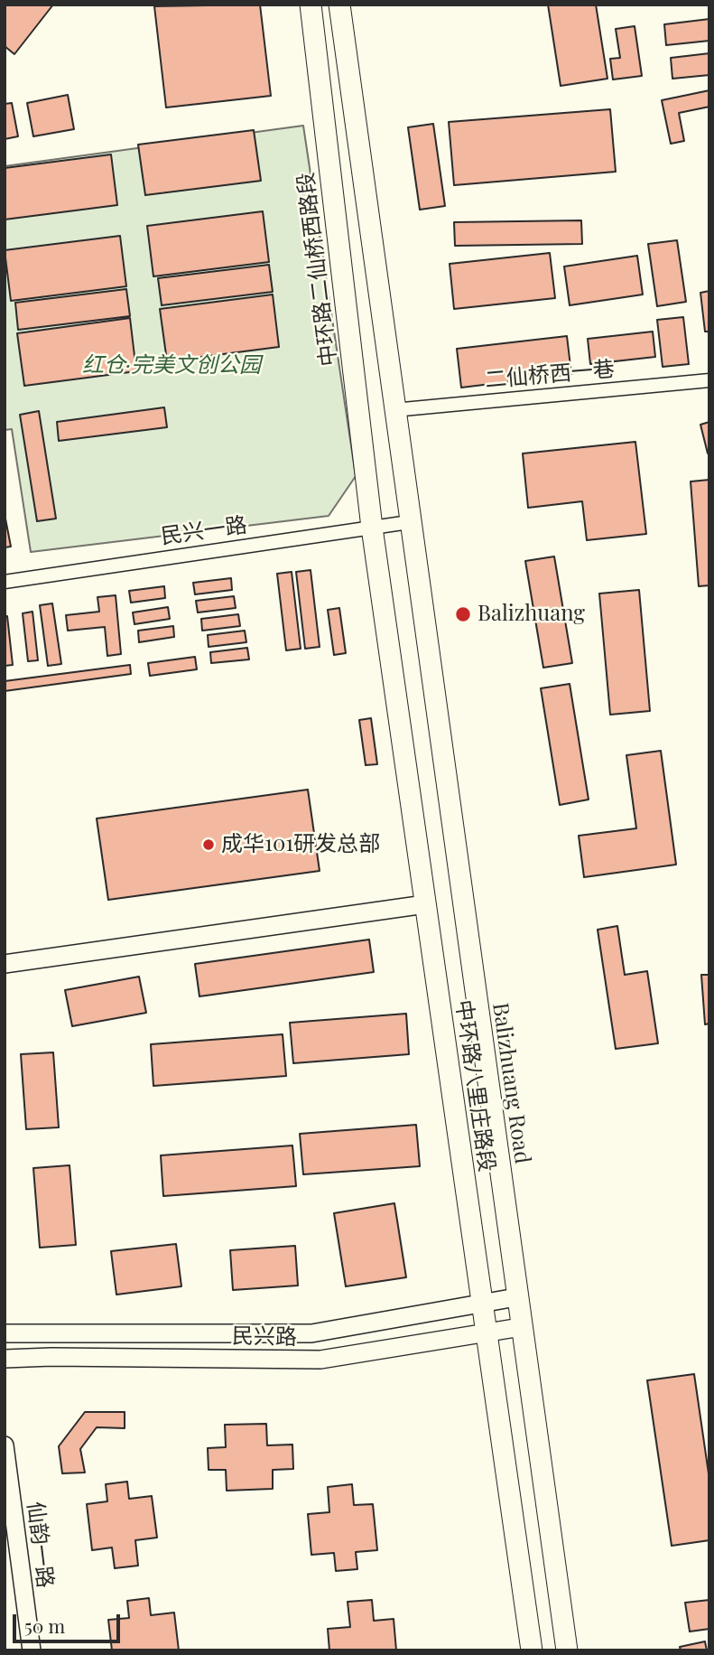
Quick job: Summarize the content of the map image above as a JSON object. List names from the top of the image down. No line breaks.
{"streets":{"main road":["中环路二仙桥西路段","Balizhuang Road","中环路八里庄路段"],"street":["二仙桥西一巷","民兴一路","民兴路","仙韵一路"]},"crossings":[["中环路二仙桥西路段","民兴一路"],["中环路二仙桥西路段","中环路八里庄路段"],["民兴一路","Balizhuang Road"],["民兴一路","中环路八里庄路段"],["Balizhuang Road","民兴路"],["中环路八里庄路段","民兴路"]],"parks":["红仓·完美文创公园"],"places":["Balizhuang","成华101研发总部"],"scale_bar":"50 m"}
